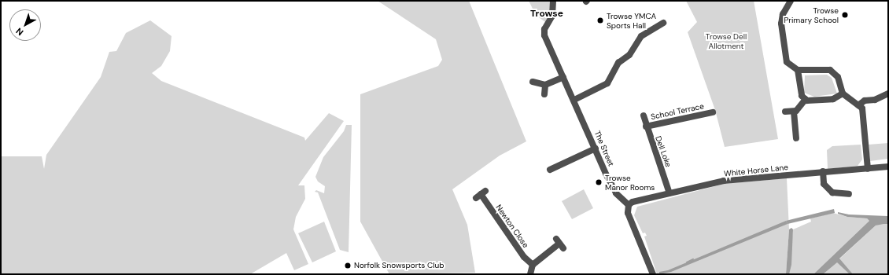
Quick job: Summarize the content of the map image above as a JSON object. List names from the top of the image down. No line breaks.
{"streets":{"street":["School Terrace","The Street","Dell Loke","White Horse Lane","Newton Close"]},"crossings":[["School Terrace","Dell Loke"],["The Street","White Horse Lane"],["Dell Loke","White Horse Lane"]],"districts":["Trowse"],"parks":["Trowse Dell Allotment"],"places":["Trowse Primary School","Trowse YMCA Sports Hall","Trowse Manor Rooms","Norfolk Snowsports Club"],"north":"bottom left"}
